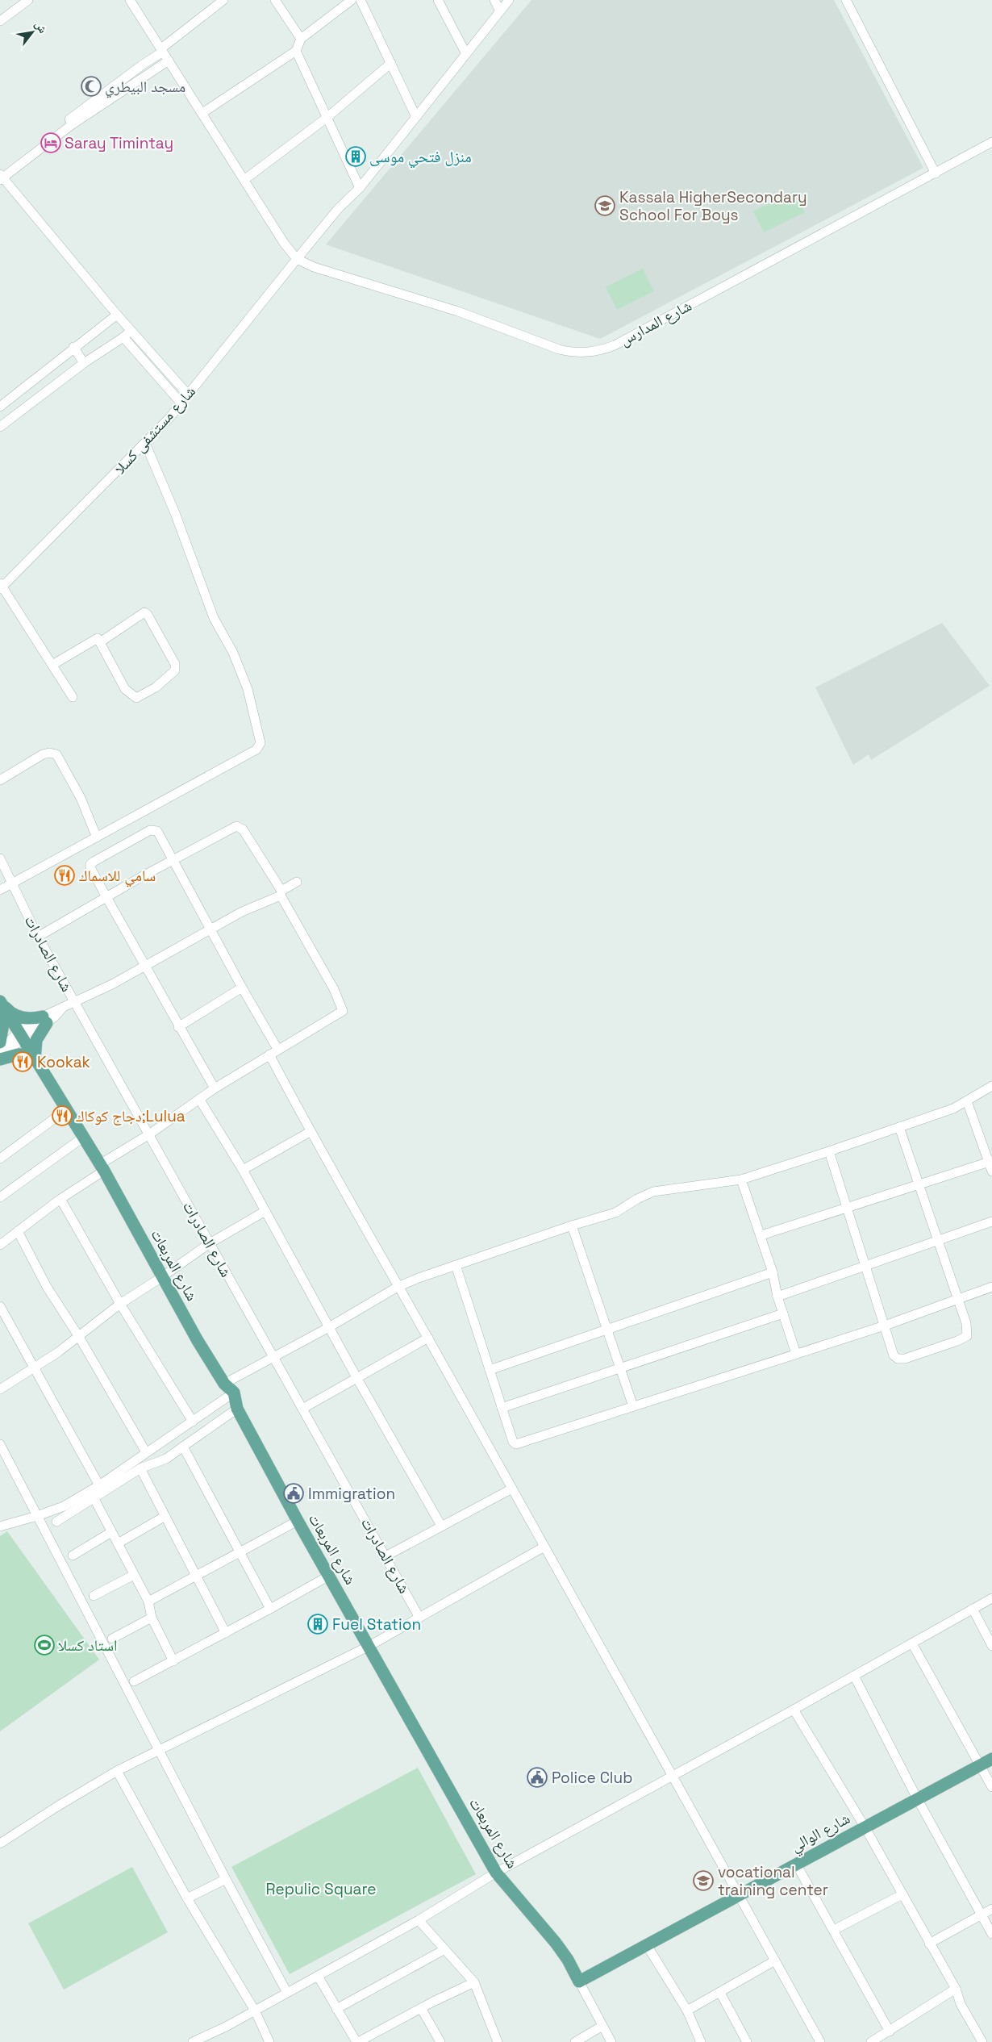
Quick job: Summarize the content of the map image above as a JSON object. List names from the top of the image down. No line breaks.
{"streets":{"main road":["شارع المربعات","شارع الوالي"],"street":["شارع المدارس","شارع مستشفى كسلا","شارع الصادرات"]},"crossings":[["شارع المدارس","شارع مستشفى كسلا"],["شارع المربعات","شارع الوالي"]],"parks":["Repulic Square"],"places":{"mosque":["مسجد البيطري"],"hotel":["Saray Timintay"],"building":["منزل فتحي موسى","Fuel Station"],"school or university":["Kassala HigherSecondary School For Boys","vocational training center"],"restaurant":["سامي للاسماك","Kookak","دجاج كوكاك;Lulua"],"public building":["Immigration","Police Club"],"sports":["استاد كسلا"]},"north":"top right"}
